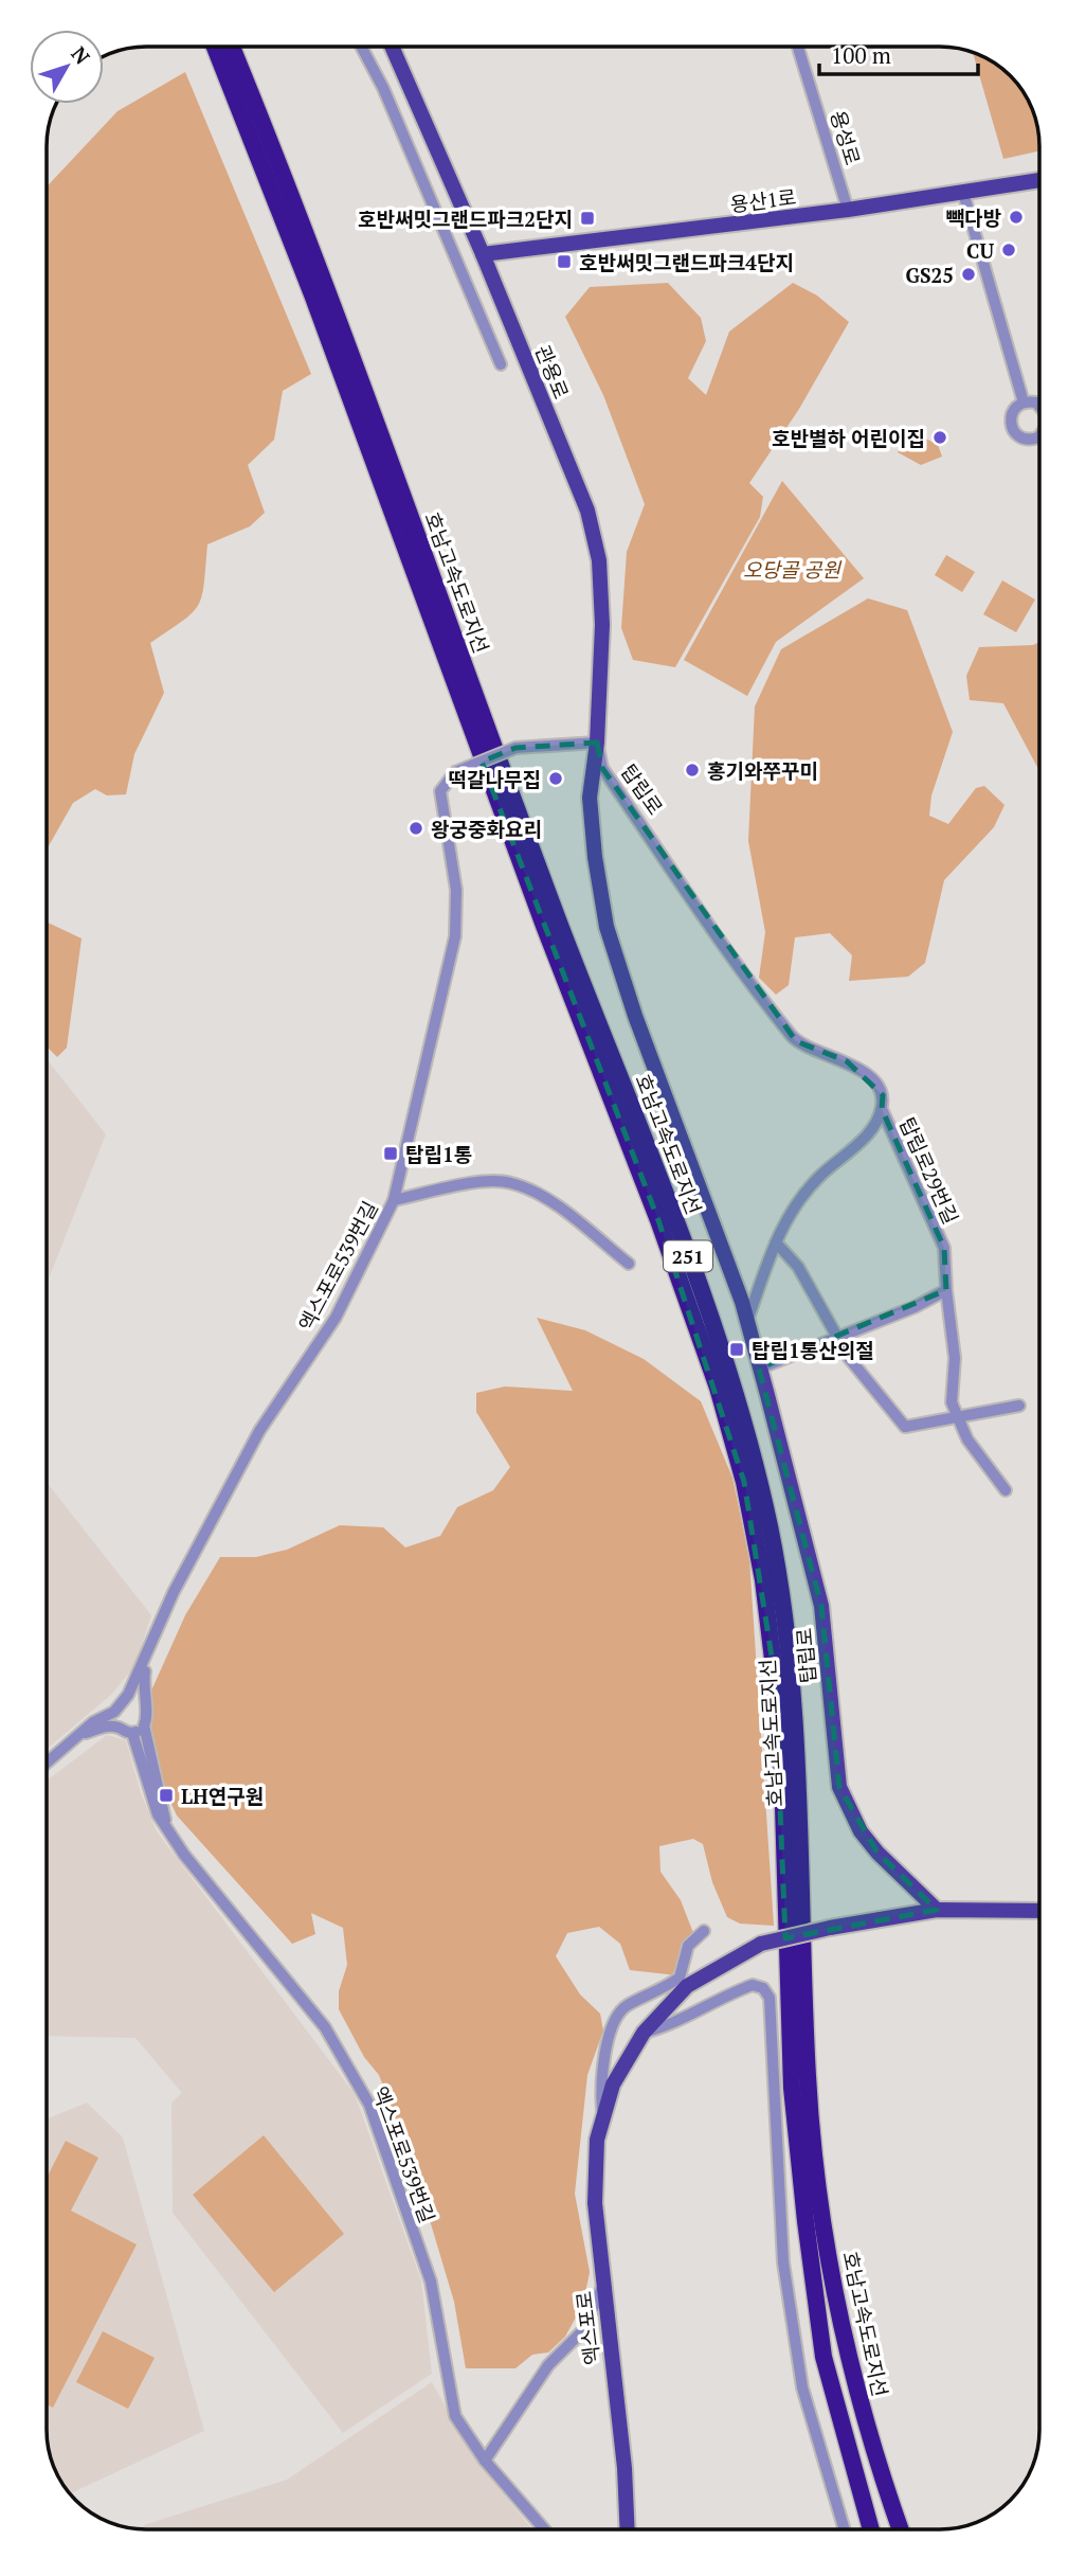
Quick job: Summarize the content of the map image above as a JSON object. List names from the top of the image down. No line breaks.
{"streets":{"highway":["호남고속도로지선","251"],"main road":["용산1로","관용로","탑립로","엑스포로"],"street":["용성로","탑립로29번길","엑스포로539번길"]},"crossings":[["용성로","용산1로"],["용산1로","관용로"],["관용로","탑립로"],["관용로","엑스포로539번길"],["탑립로","탑립로29번길"],["탑립로","엑스포로539번길"],["탑립로","엑스포로"]],"parks":["오당골 공원"],"places":{"other":["빽다방","CU","GS25","호반별하 어린이집","홍기와쭈꾸미","떡갈나무집","왕궁중화요리"],"transit":["호반써밋그랜드파크2단지","호반써밋그랜드파크4단지","탑립1통","탑립1통산의절","LH연구원"]},"scale_bar":"100 m","north":"top right"}
